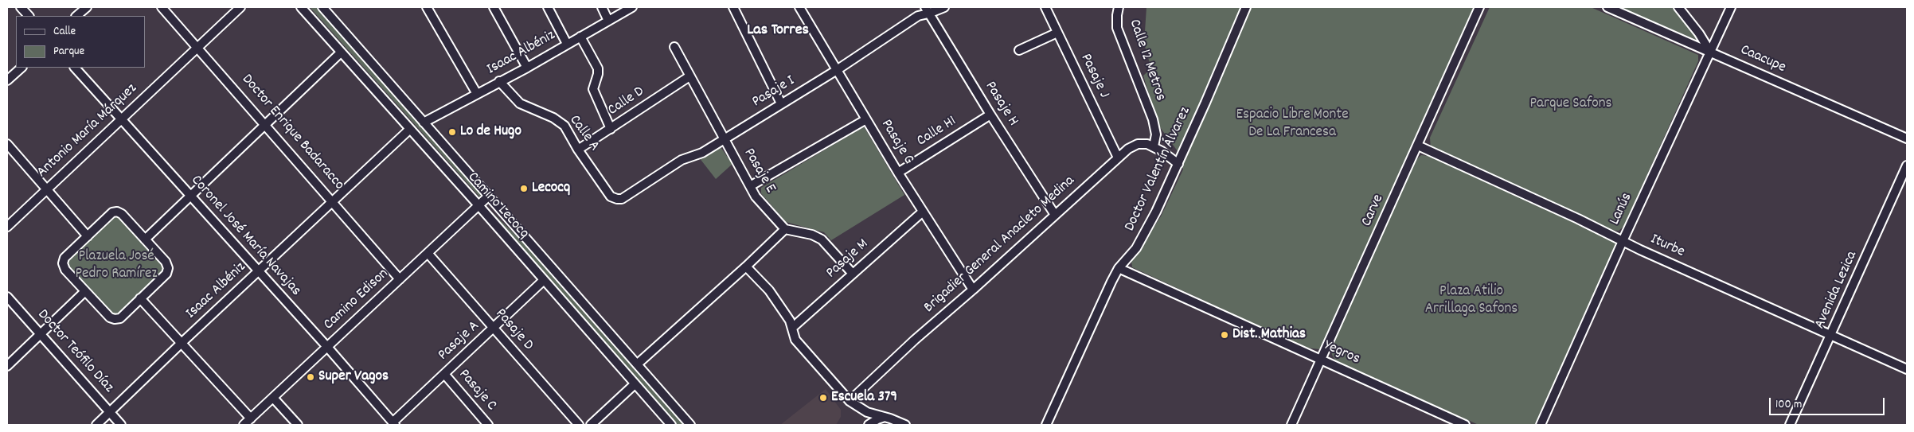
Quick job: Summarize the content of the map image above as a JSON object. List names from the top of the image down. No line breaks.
{"streets":{"street":["Isaac Albéniz","Caacupe","Calle 12 Metros","Pasaje J","Pasaje I","Calle D","Pasaje H","Antonio María Márquez","Calle H1","Doctor Enrique Badaracco","Calle A","Pasaje G","Doctor Valentín Álvarez","Pasaje E","Camino Lecocq","Lanús","Carve","Coronel José María Navajas","Brigadier General Anacleto Medina","Iturbe","Pasaje M","Avenida Lezica","Camino Edison","Pasaje D","Pasaje A","Doctor Teófilo Díaz","Yegros","Pasaje C"]},"crossings":[["Isaac Albéniz","Doctor Enrique Badaracco"],["Isaac Albéniz","Calle A"],["Isaac Albéniz","Camino Lecocq"],["Isaac Albéniz","Coronel José María Navajas"],["Isaac Albéniz","Doctor Teófilo Díaz"],["Caacupe","Lanús"],["Calle 12 Metros","Brigadier General Anacleto Medina"],["Pasaje J","Brigadier General Anacleto Medina"],["Pasaje I","Pasaje H"],["Pasaje I","Calle A"],["Pasaje I","Pasaje G"],["Pasaje I","Pasaje E"],["Calle D","Calle A"],["Calle D","Pasaje E"],["Pasaje H","Calle H1"],["Pasaje H","Brigadier General Anacleto Medina"],["Antonio María Márquez","Doctor Enrique Badaracco"],["Antonio María Márquez","Coronel José María Navajas"],["Calle H1","Pasaje G"],["Doctor Enrique Badaracco","Camino Edison"],["Pasaje G","Brigadier General Anacleto Medina"],["Pasaje G","Pasaje M"],["Doctor Valentín Álvarez","Yegros"],["Camino Lecocq","Camino Edison"],["Camino Lecocq","Pasaje A"],["Lanús","Iturbe"],["Carve","Iturbe"],["Carve","Yegros"],["Coronel José María Navajas","Camino Edison"],["Coronel José María Navajas","Pasaje A"],["Iturbe","Avenida Lezica"],["Camino Edison","Pasaje D"],["Pasaje D","Pasaje A"],["Pasaje A","Pasaje C"]],"districts":["Las Torres"],"parks":["Parque Safons","Espacio Libre Monte De La Francesa","Plazuela José Pedro Ramírez","Plaza Atilio Arrillaga Safons"],"places":["Lo de Hugo","Lecocq","Dist. Mathias","Super Vagos","Escuela 379"],"legend":["Calle","Parque"],"scale_bar":"100 m"}
